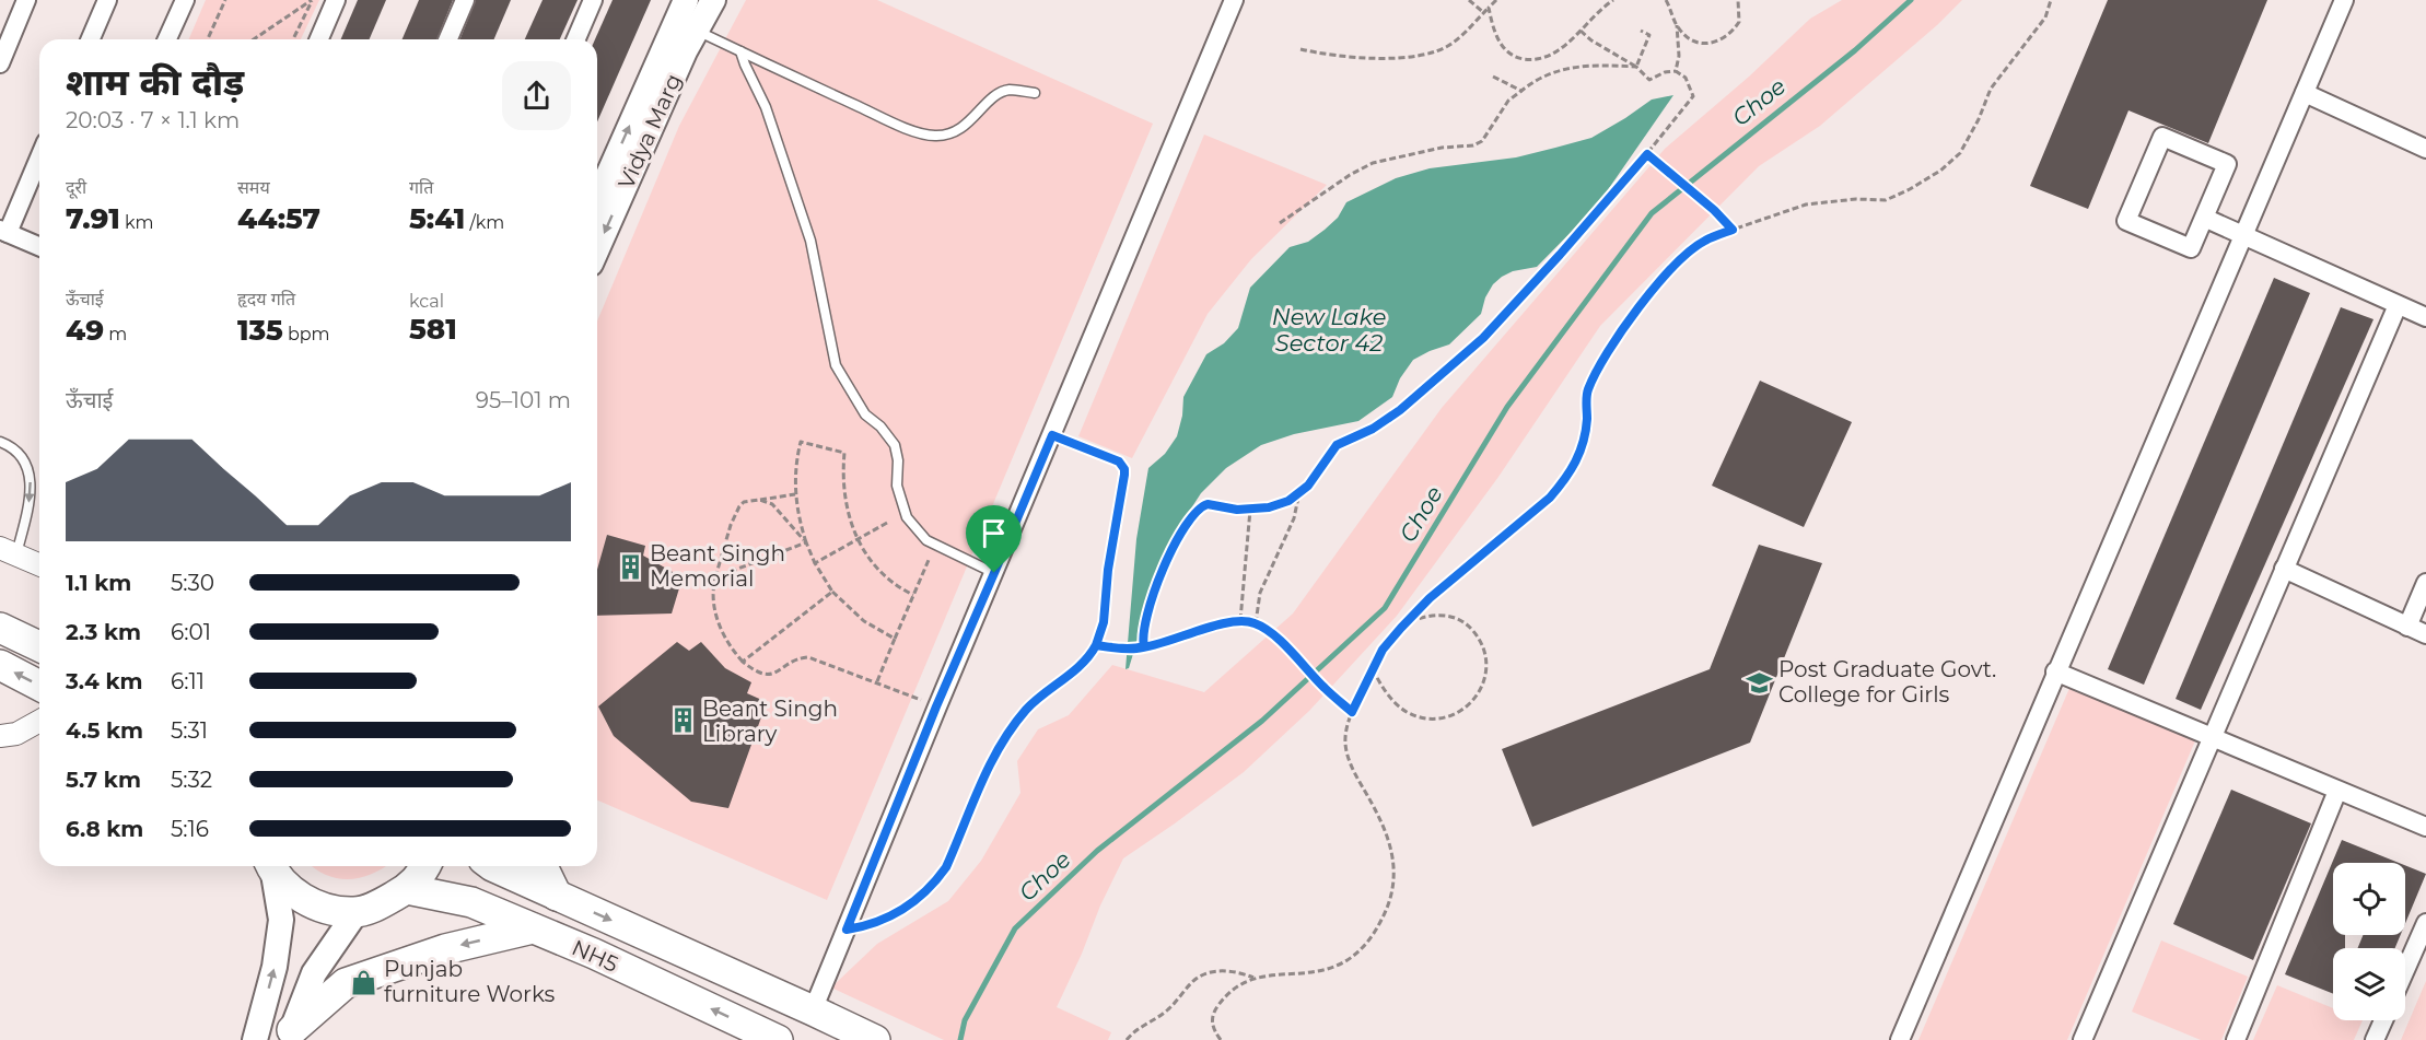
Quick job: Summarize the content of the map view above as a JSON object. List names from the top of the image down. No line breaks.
{"streets":{"highway":["NH5"],"main road":["Vidya Marg"]},"water":["Choe","New Lake Sector 42"],"places":{"building":["Beant Singh Memorial","Beant Singh Library"],"school or university":["Post Graduate Govt. College for Girls"],"shop":["Punjab furniture Works"]},"page":{"heading":["शाम की दौड़","20:03 · 7 × 1.1 km"],"stats":[["दूरी","7.91 km"],["समय","44:57"],["गति","5:41 /km"],["ऊँचाई","49 m"],["हृदय गति","135 bpm"],["kcal","581"]],"chart":["ऊँचाई","95–101 m"],"list":[{"name":"1.1 km","note":"5:30"},{"name":"2.3 km","note":"6:01"},{"name":"3.4 km","note":"6:11"},{"name":"4.5 km","note":"5:31"},{"name":"5.7 km","note":"5:32"},{"name":"6.8 km","note":"5:16"}]}}
